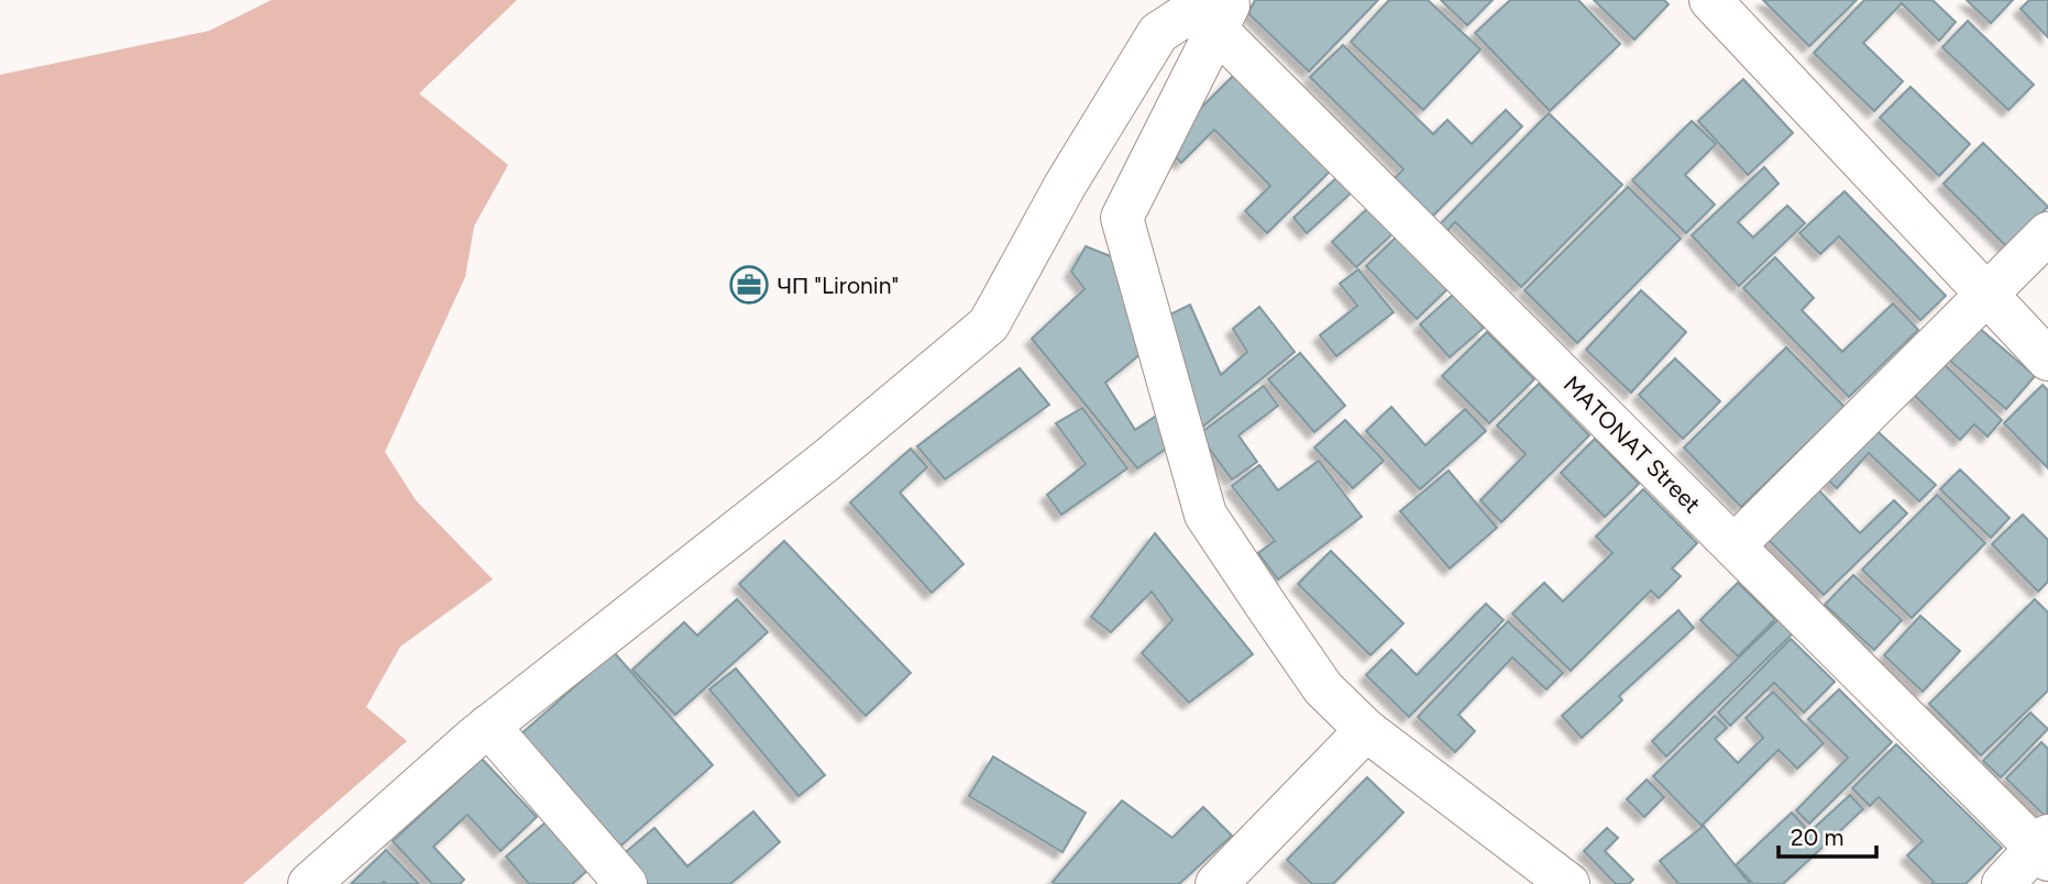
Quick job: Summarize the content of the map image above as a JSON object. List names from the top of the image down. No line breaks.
{"streets":{"street":["MATONAT Street"]},"places":{"office":["ЧП \"Lironin\""]},"scale_bar":"20 m"}
